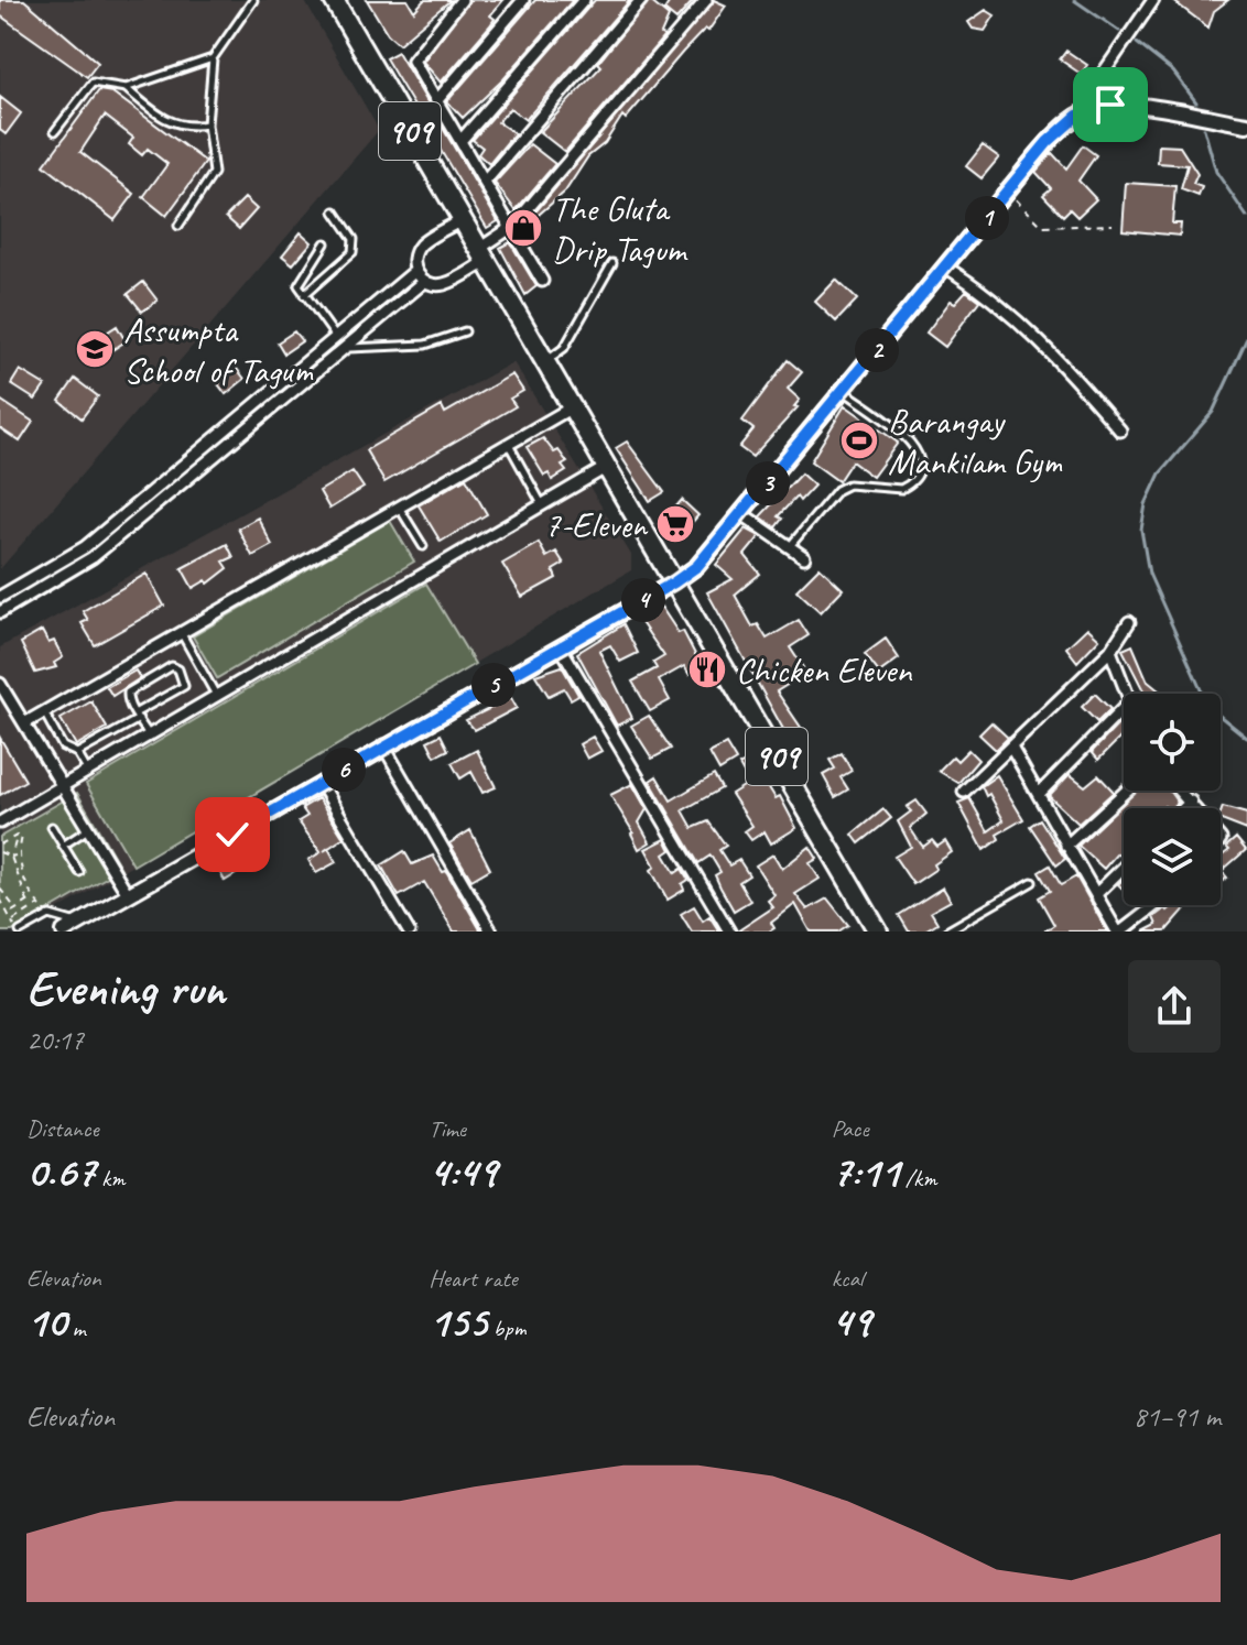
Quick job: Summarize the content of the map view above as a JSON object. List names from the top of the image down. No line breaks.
{"streets":{"highway":["909"]},"places":{"shop":["The Gluta Drip Tagum"],"school or university":["Assumpta School of Tagum"],"sports":["Barangay Mankilam Gym"],"supermarket":["7-Eleven"],"restaurant":["Chicken Eleven"]},"page":{"pins":["1","2","3","4","5","6"],"heading":["Evening run","20:17"],"stats":[["Distance","0.67 km"],["Time","4:49"],["Pace","7:11 /km"],["Elevation","10 m"],["Heart rate","155 bpm"],["kcal","49"]],"chart":["Elevation","81–91 m"]}}
